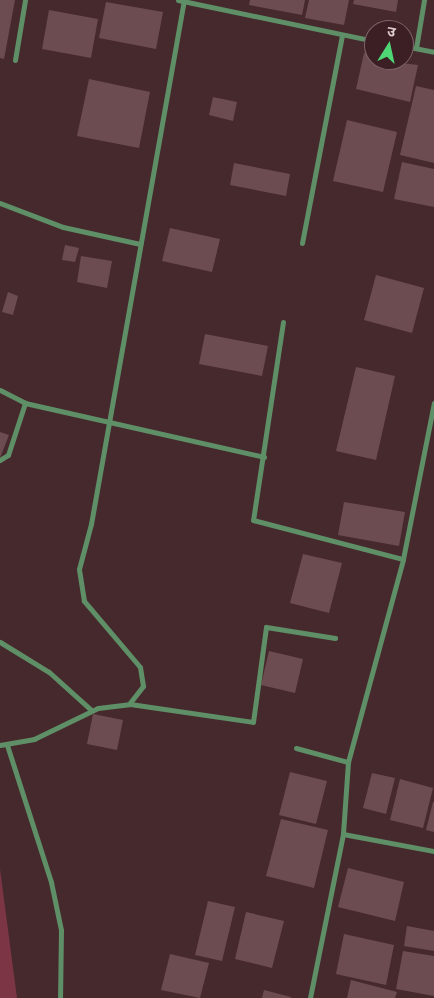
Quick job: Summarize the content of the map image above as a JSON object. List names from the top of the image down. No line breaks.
{"north":"top"}
